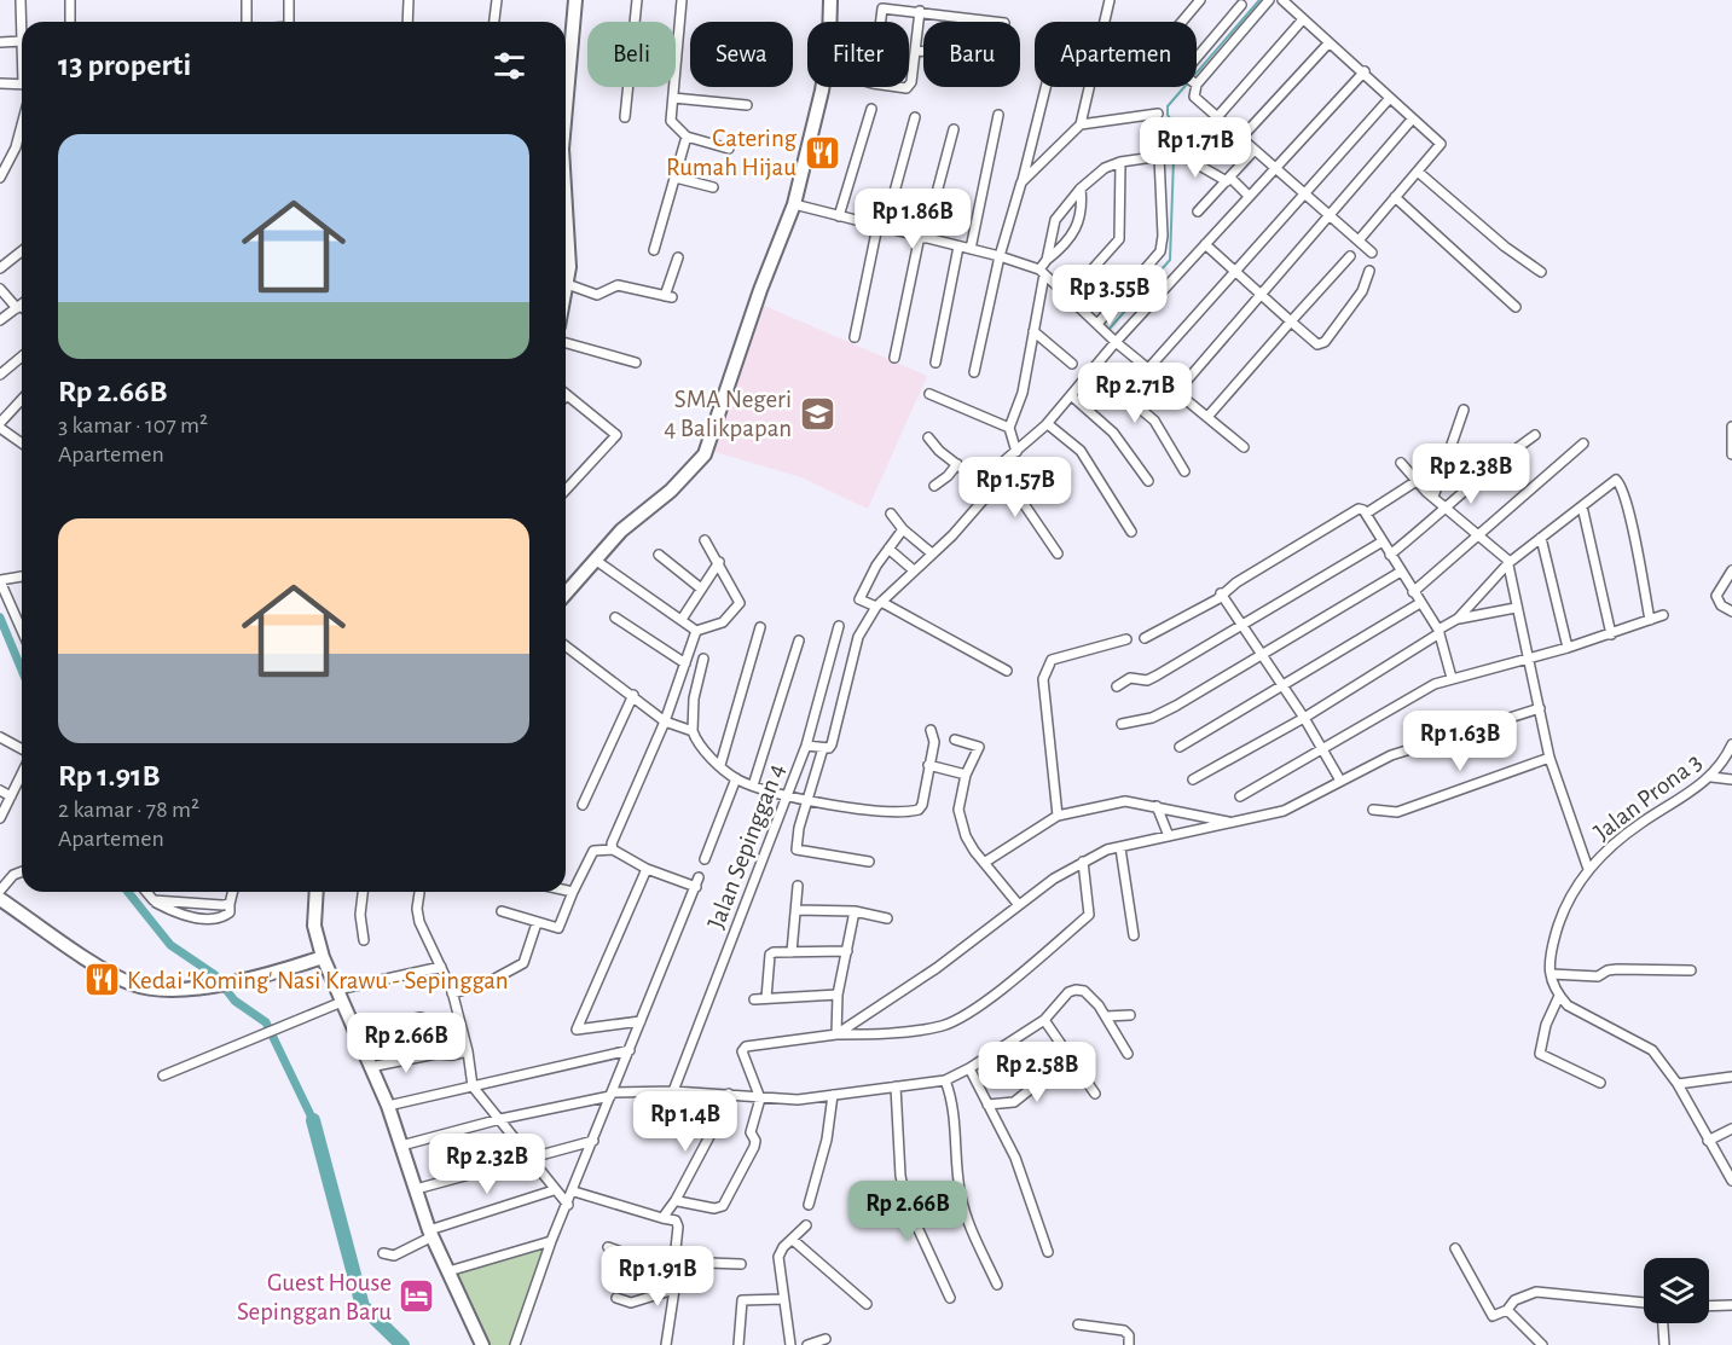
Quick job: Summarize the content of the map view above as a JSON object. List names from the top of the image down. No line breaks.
{"streets":{"street":["Jalan Prona 3","Jalan Sepinggan 4"]},"places":{"restaurant":["Catering Rumah Hijau","Kedai 'Koming' Nasi Krawu - Sepinggan"],"school or university":["SMA Negeri 4 Balikpapan"],"hotel":["Guest House Sepinggan Baru"]},"page":{"chip":["Beli","Sewa","Filter","Baru","Apartemen"],"heading":"13 properti","list":[{"name":"Rp 2.66B","note":"3 kamar · 107 m² · Apartemen"},{"name":"Rp 1.91B","note":"2 kamar · 78 m² · Apartemen"}],"price":["Rp 1.71B","Rp 1.86B","Rp 3.55B","Rp 2.71B","Rp 2.38B","Rp 1.57B","Rp 1.63B","Rp 2.66B","Rp 2.58B","Rp 1.4B","Rp 2.32B","Rp 2.66B","Rp 1.91B"]}}
